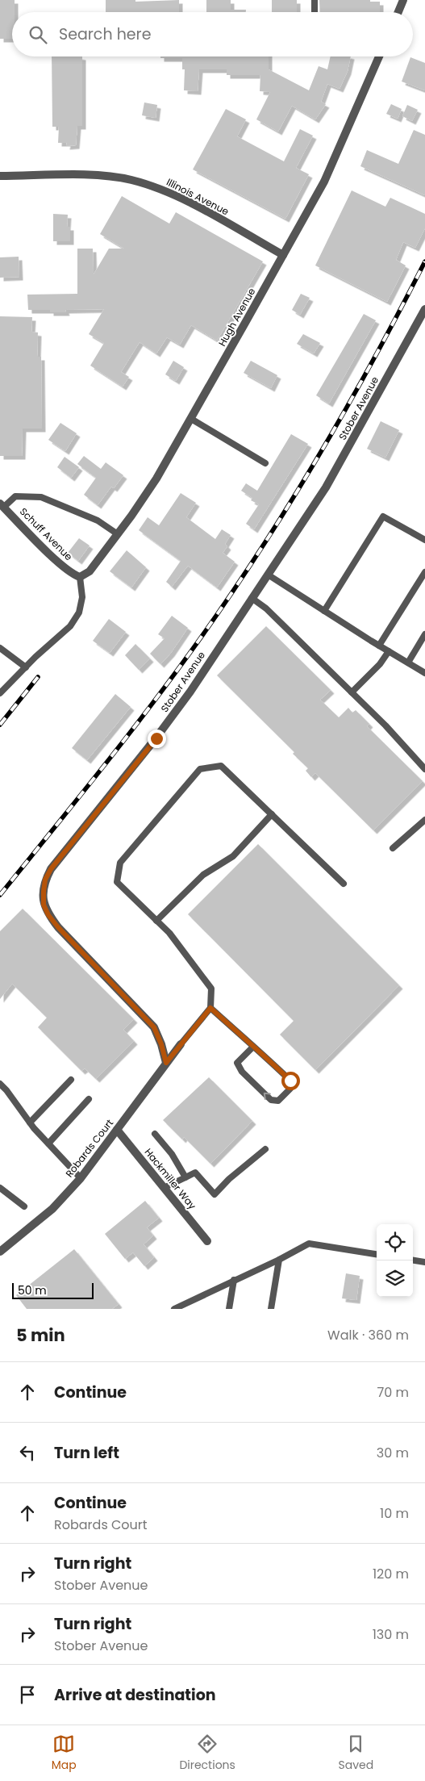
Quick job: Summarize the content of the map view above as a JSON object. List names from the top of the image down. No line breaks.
{"streets":{"street":["Illinois Avenue","Hugh Avenue","Stober Avenue","Schuff Avenue","Robards Court","Hackmiller Way"]},"crossings":[["Illinois Avenue","Hugh Avenue"],["Hugh Avenue","Schuff Avenue"],["Stober Avenue","Robards Court"],["Robards Court","Hackmiller Way"]],"scale_bar":"50 m","page":{"search":"Search here","scale":"50 m","heading":["5 min","Walk · 360 m"],"list":[["Continue","70 m"],["Turn left","30 m"],["Continue","Robards Court","10 m"],["Turn right","Stober Avenue","120 m"],["Turn right","Stober Avenue","130 m"],"Arrive at destination"],"nav":["Map","Directions","Saved"]}}
